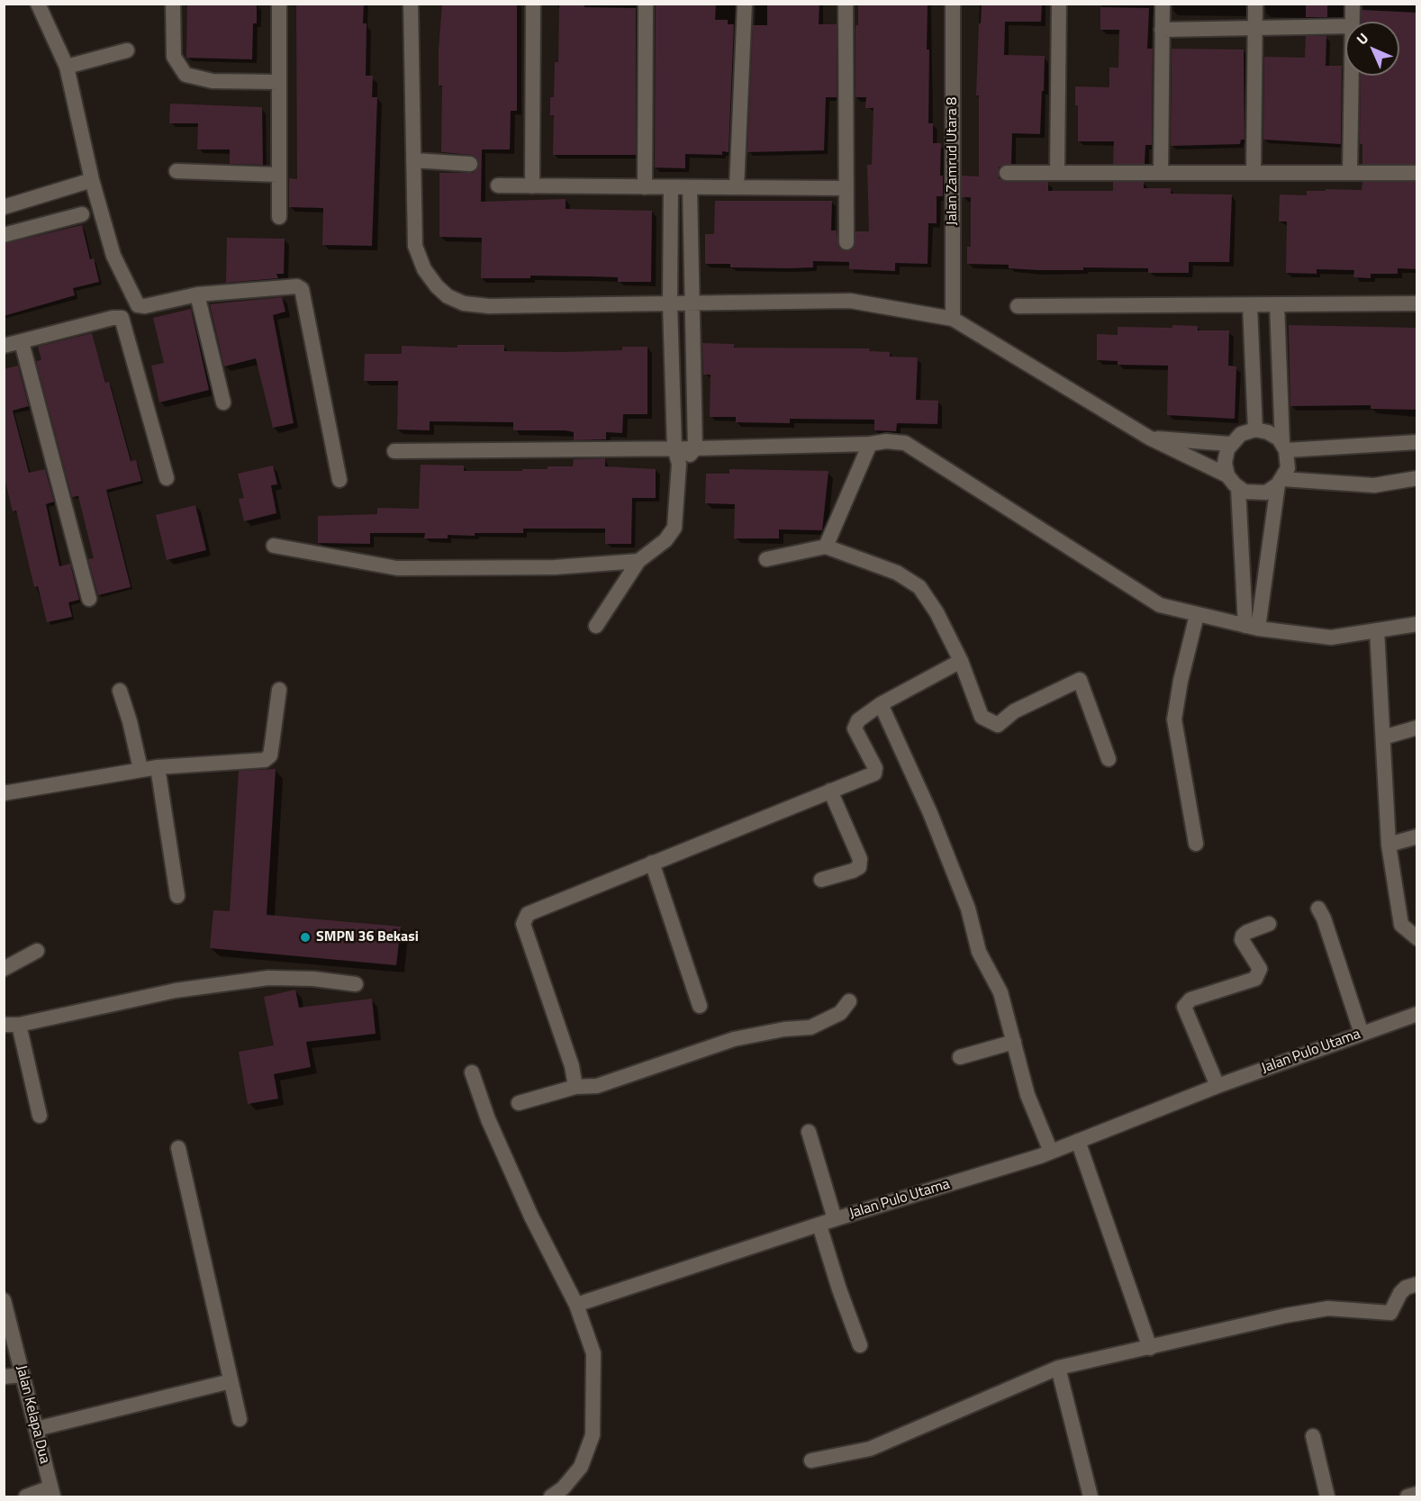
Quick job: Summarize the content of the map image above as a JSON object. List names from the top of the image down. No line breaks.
{"streets":{"street":["Jalan Zamrud Utara 8","Jalan Pulo Utama","Jalan Kelapa Dua"]},"places":["SMPN 36 Bekasi"],"north":"top left"}
